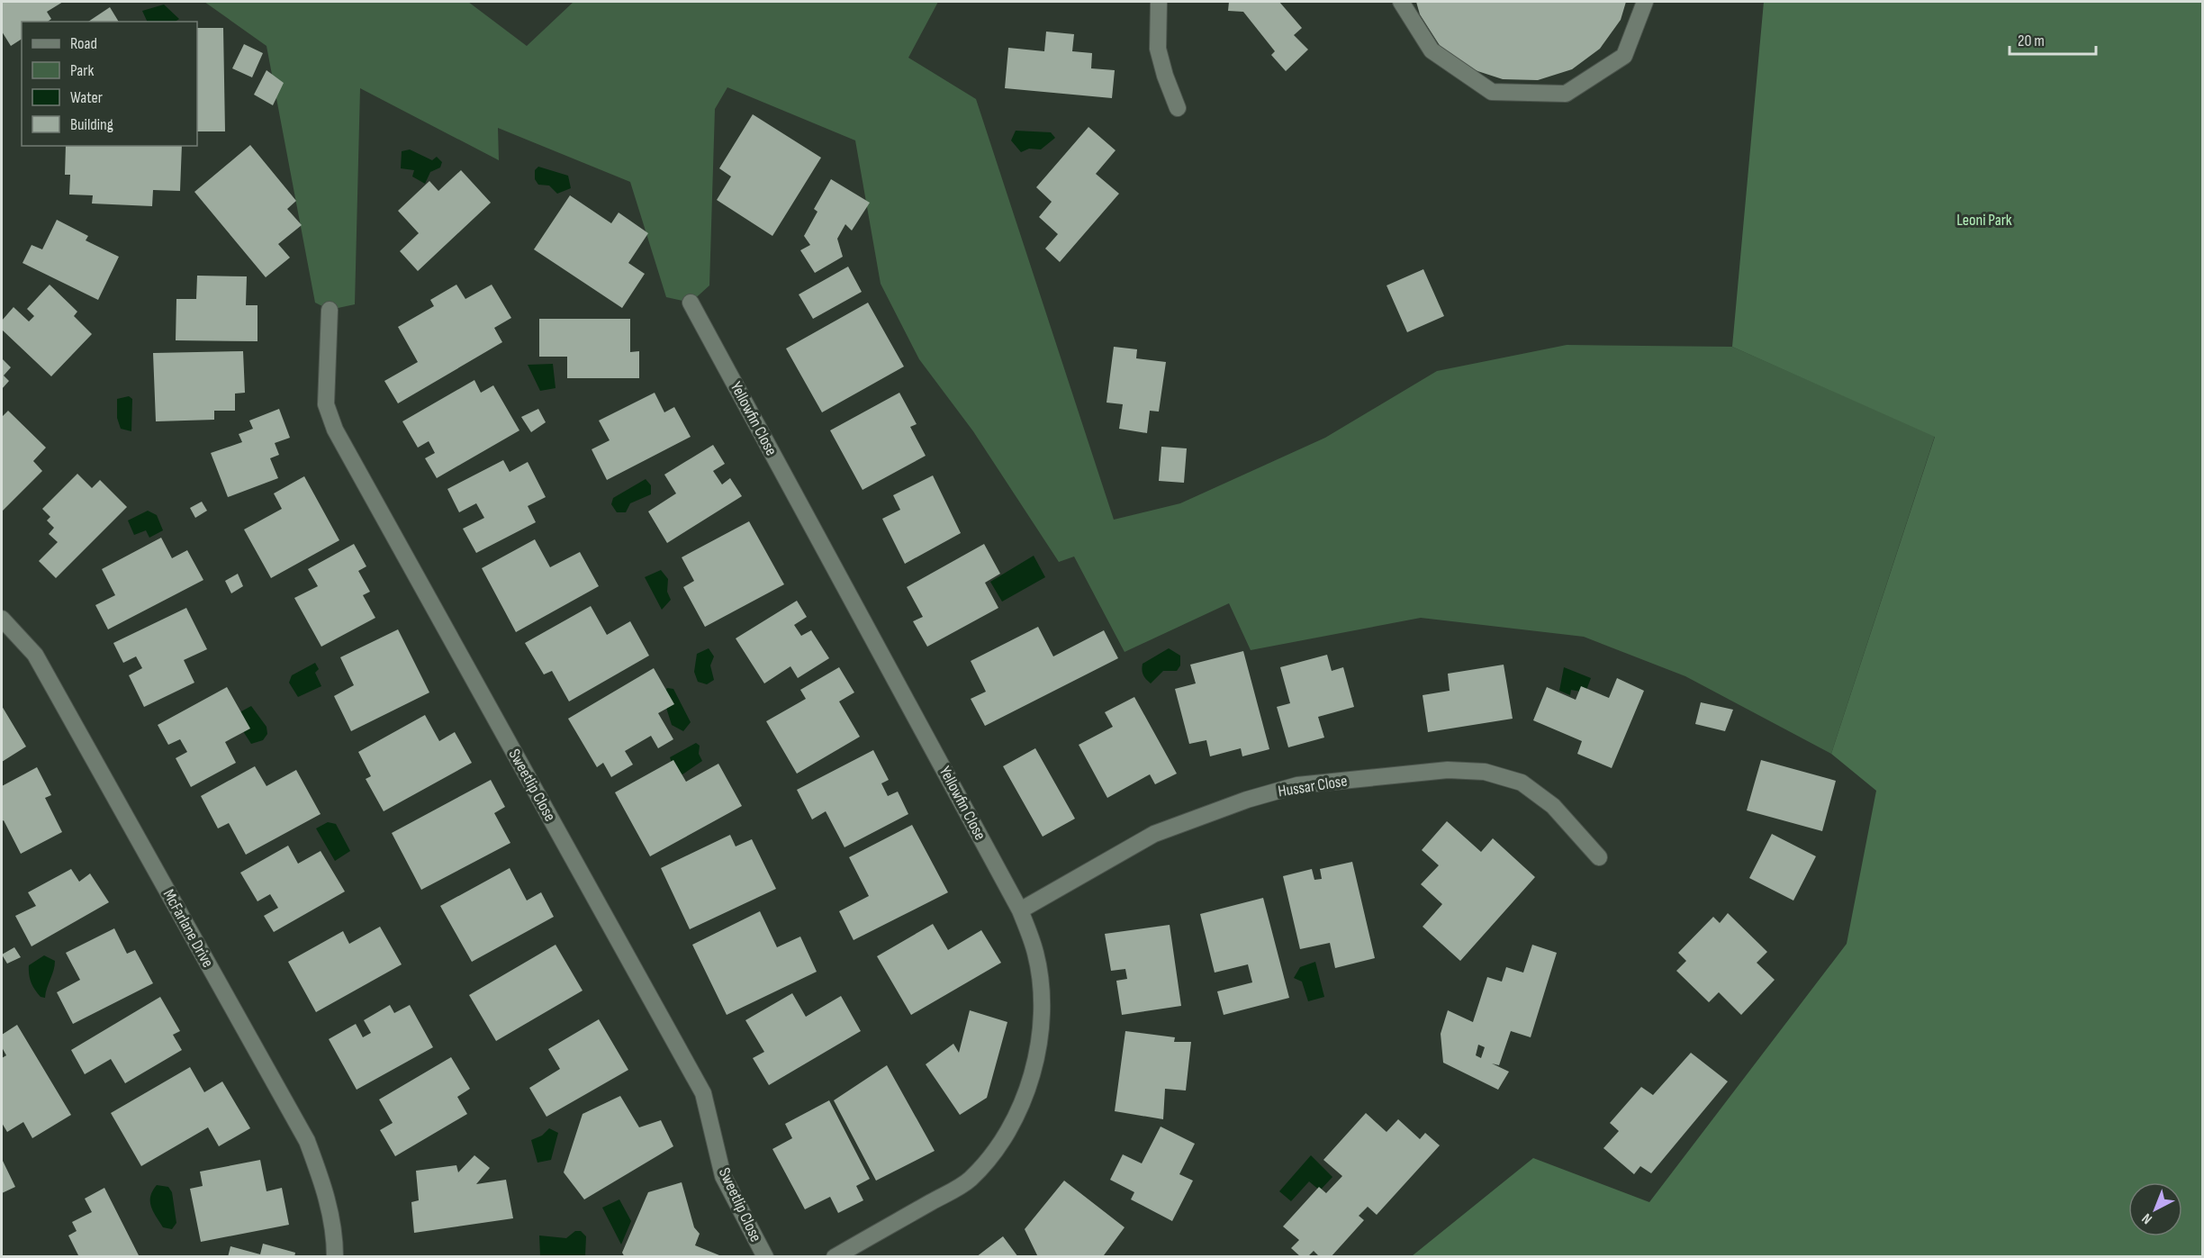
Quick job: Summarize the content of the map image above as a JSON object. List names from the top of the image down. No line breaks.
{"streets":{"street":["Yellowfin Close","Sweetlip Close","Hussar Close","McFarlane Drive"]},"crossings":[["Yellowfin Close","Hussar Close"]],"parks":["Leoni Park"],"legend":["Road","Park","Water","Building"],"scale_bar":"20 m","north":"bottom left"}
